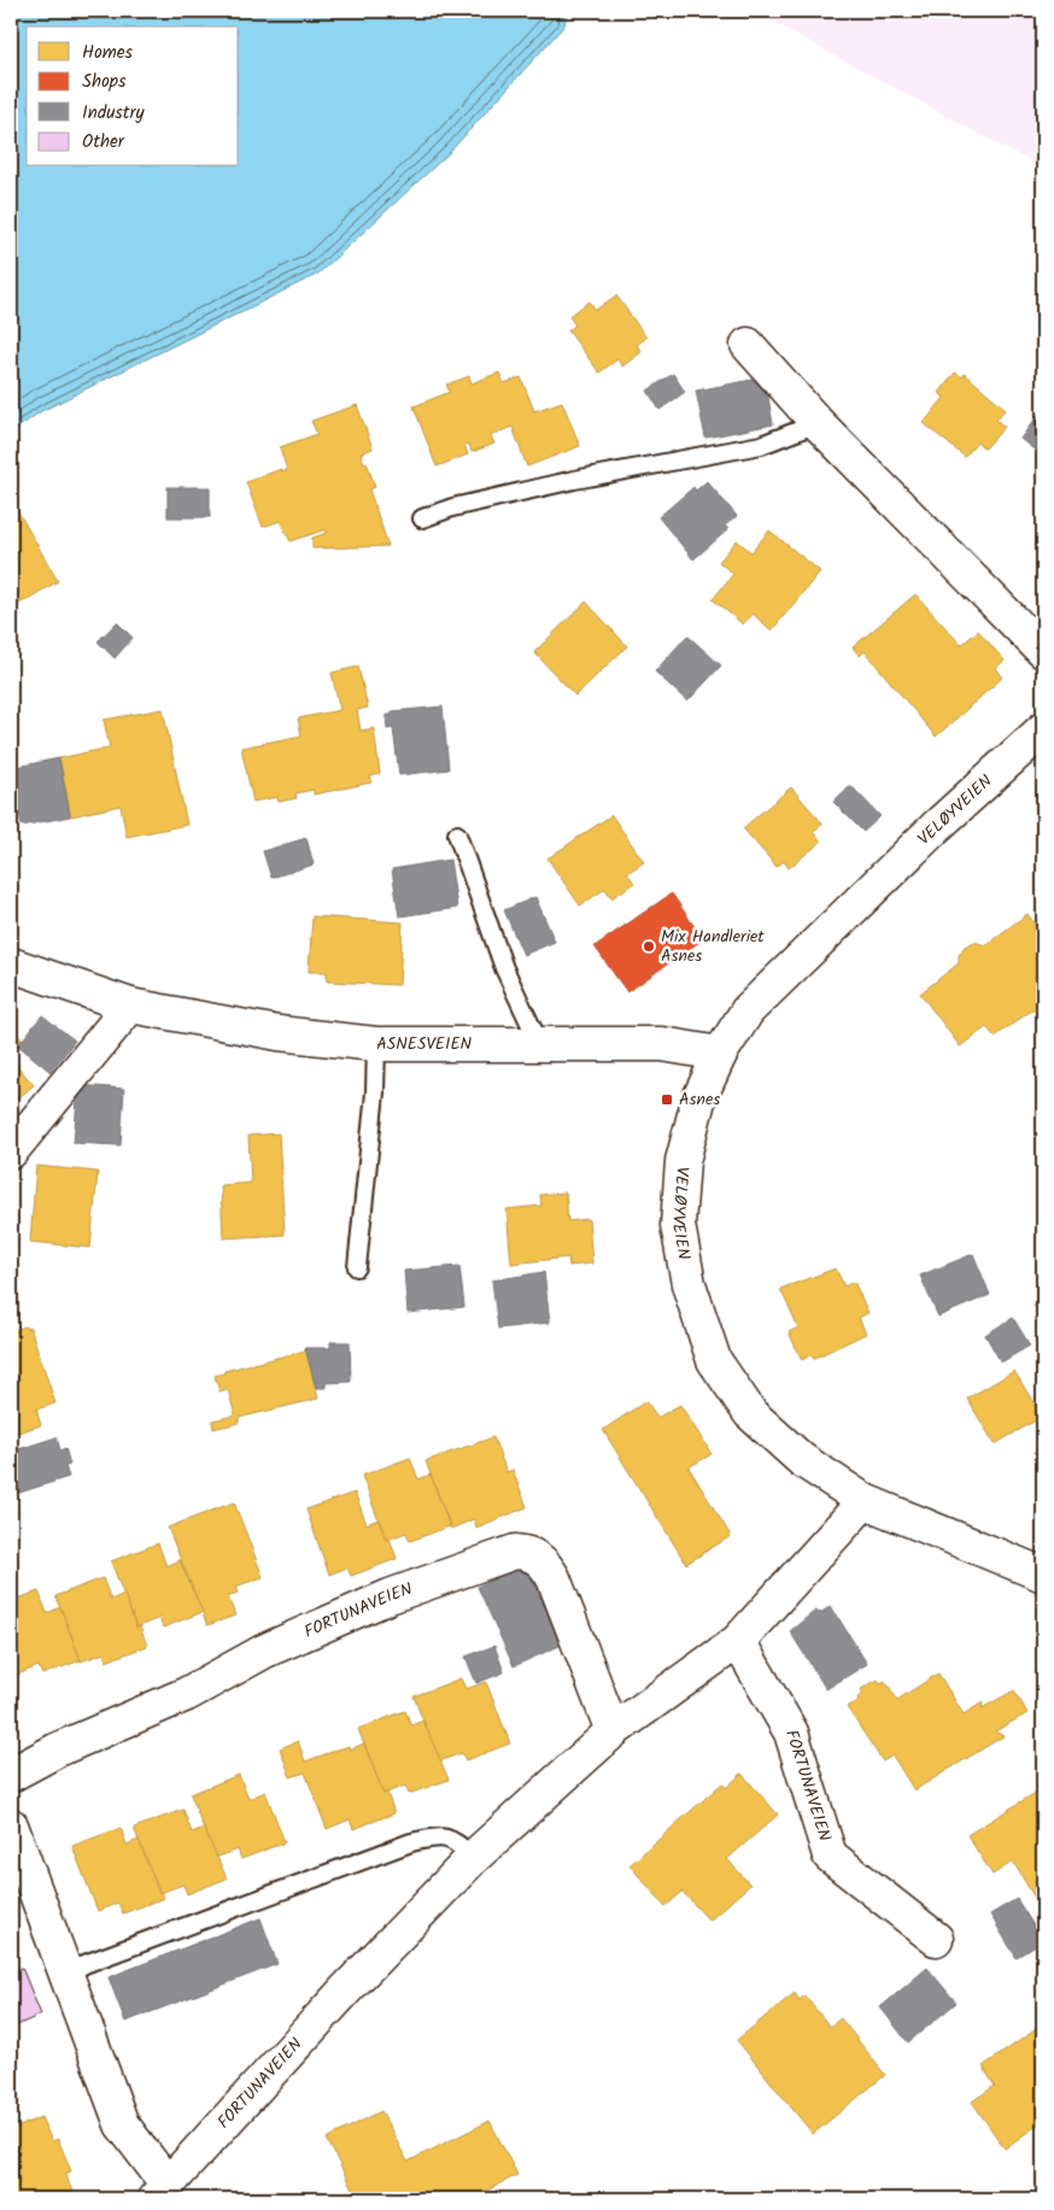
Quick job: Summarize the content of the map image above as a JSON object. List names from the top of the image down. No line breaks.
{"streets":{"street":["VELØYVEIEN","ASNESVEIEN","FORTUNAVEIEN"]},"crossings":[["VELØYVEIEN","ASNESVEIEN"]],"places":{"other":["Mix Handleriet Asnes"],"transit":["Asnes"]},"legend":["Homes","Shops","Industry","Other"]}
